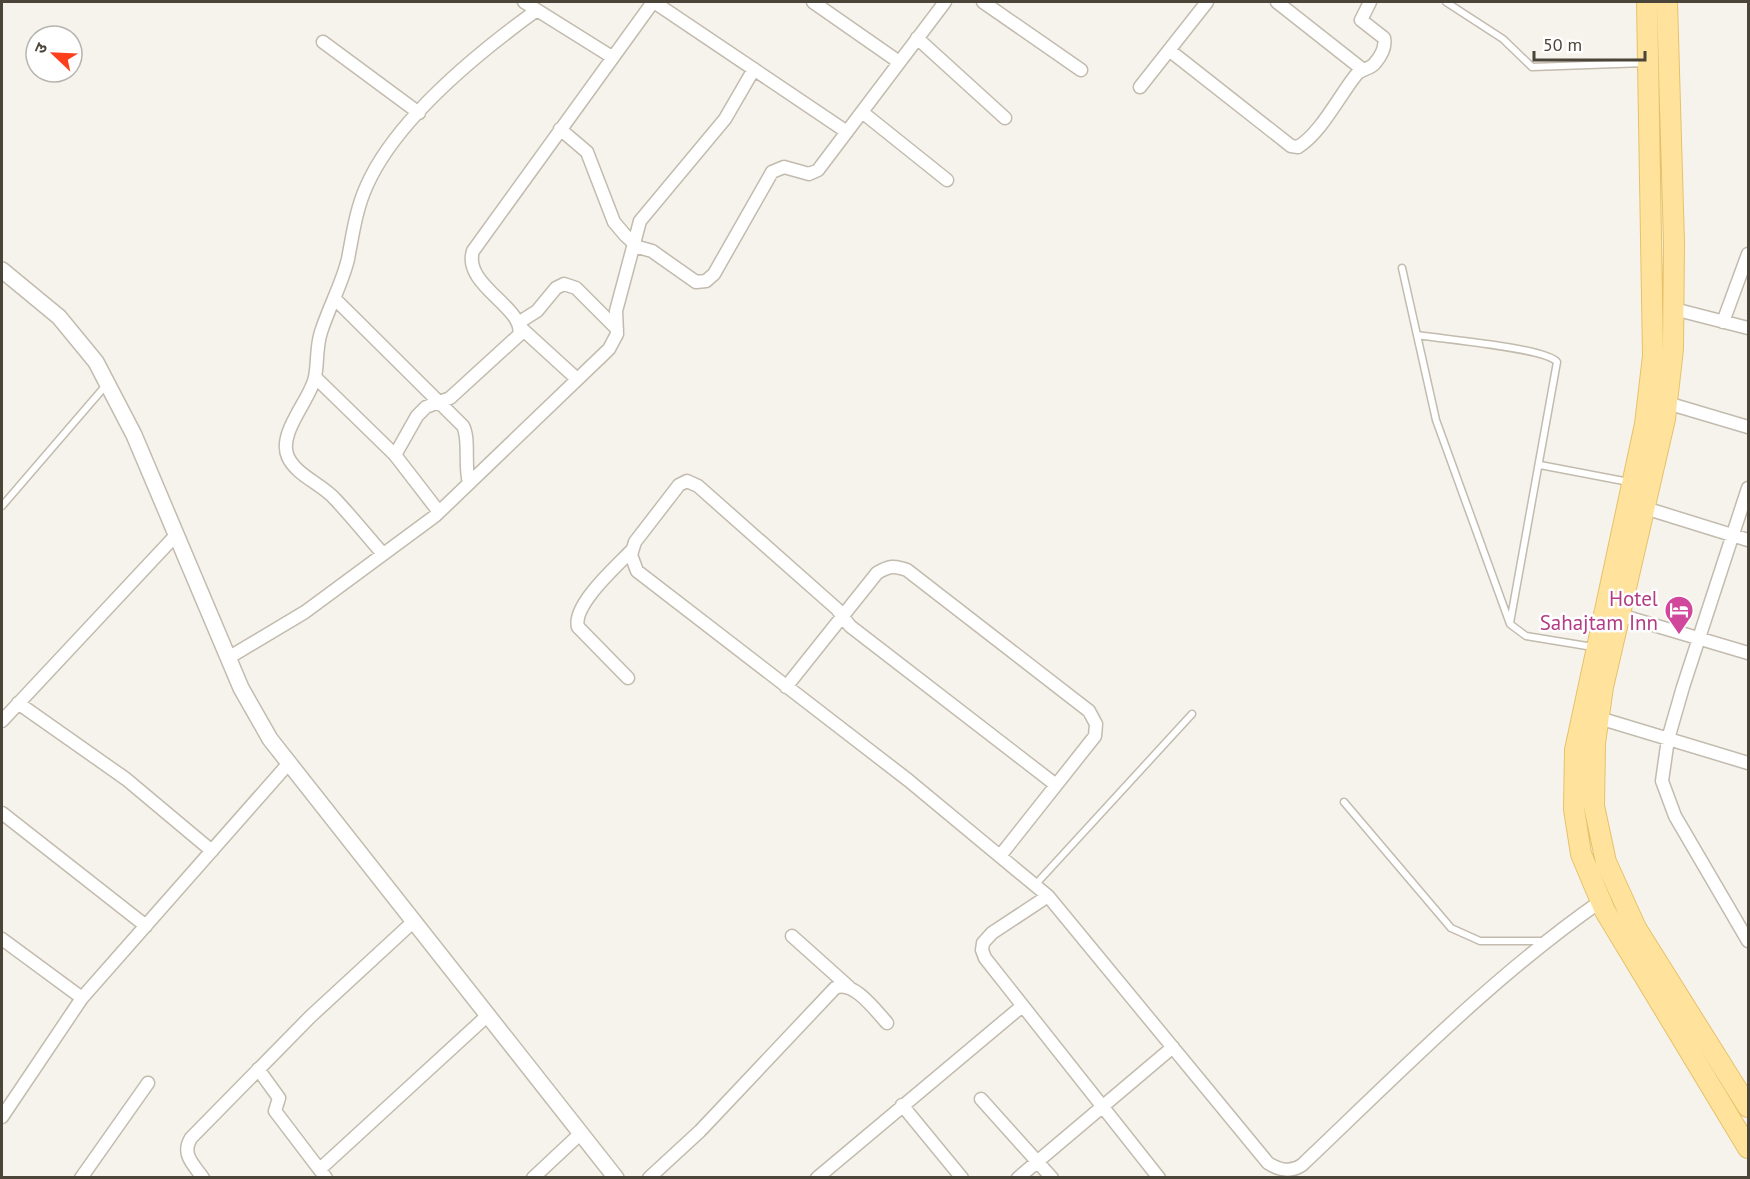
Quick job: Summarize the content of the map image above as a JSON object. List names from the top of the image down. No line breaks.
{"places":{"hotel":["Hotel Sahajtam Inn"]},"scale_bar":"50 m","north":"top left"}
